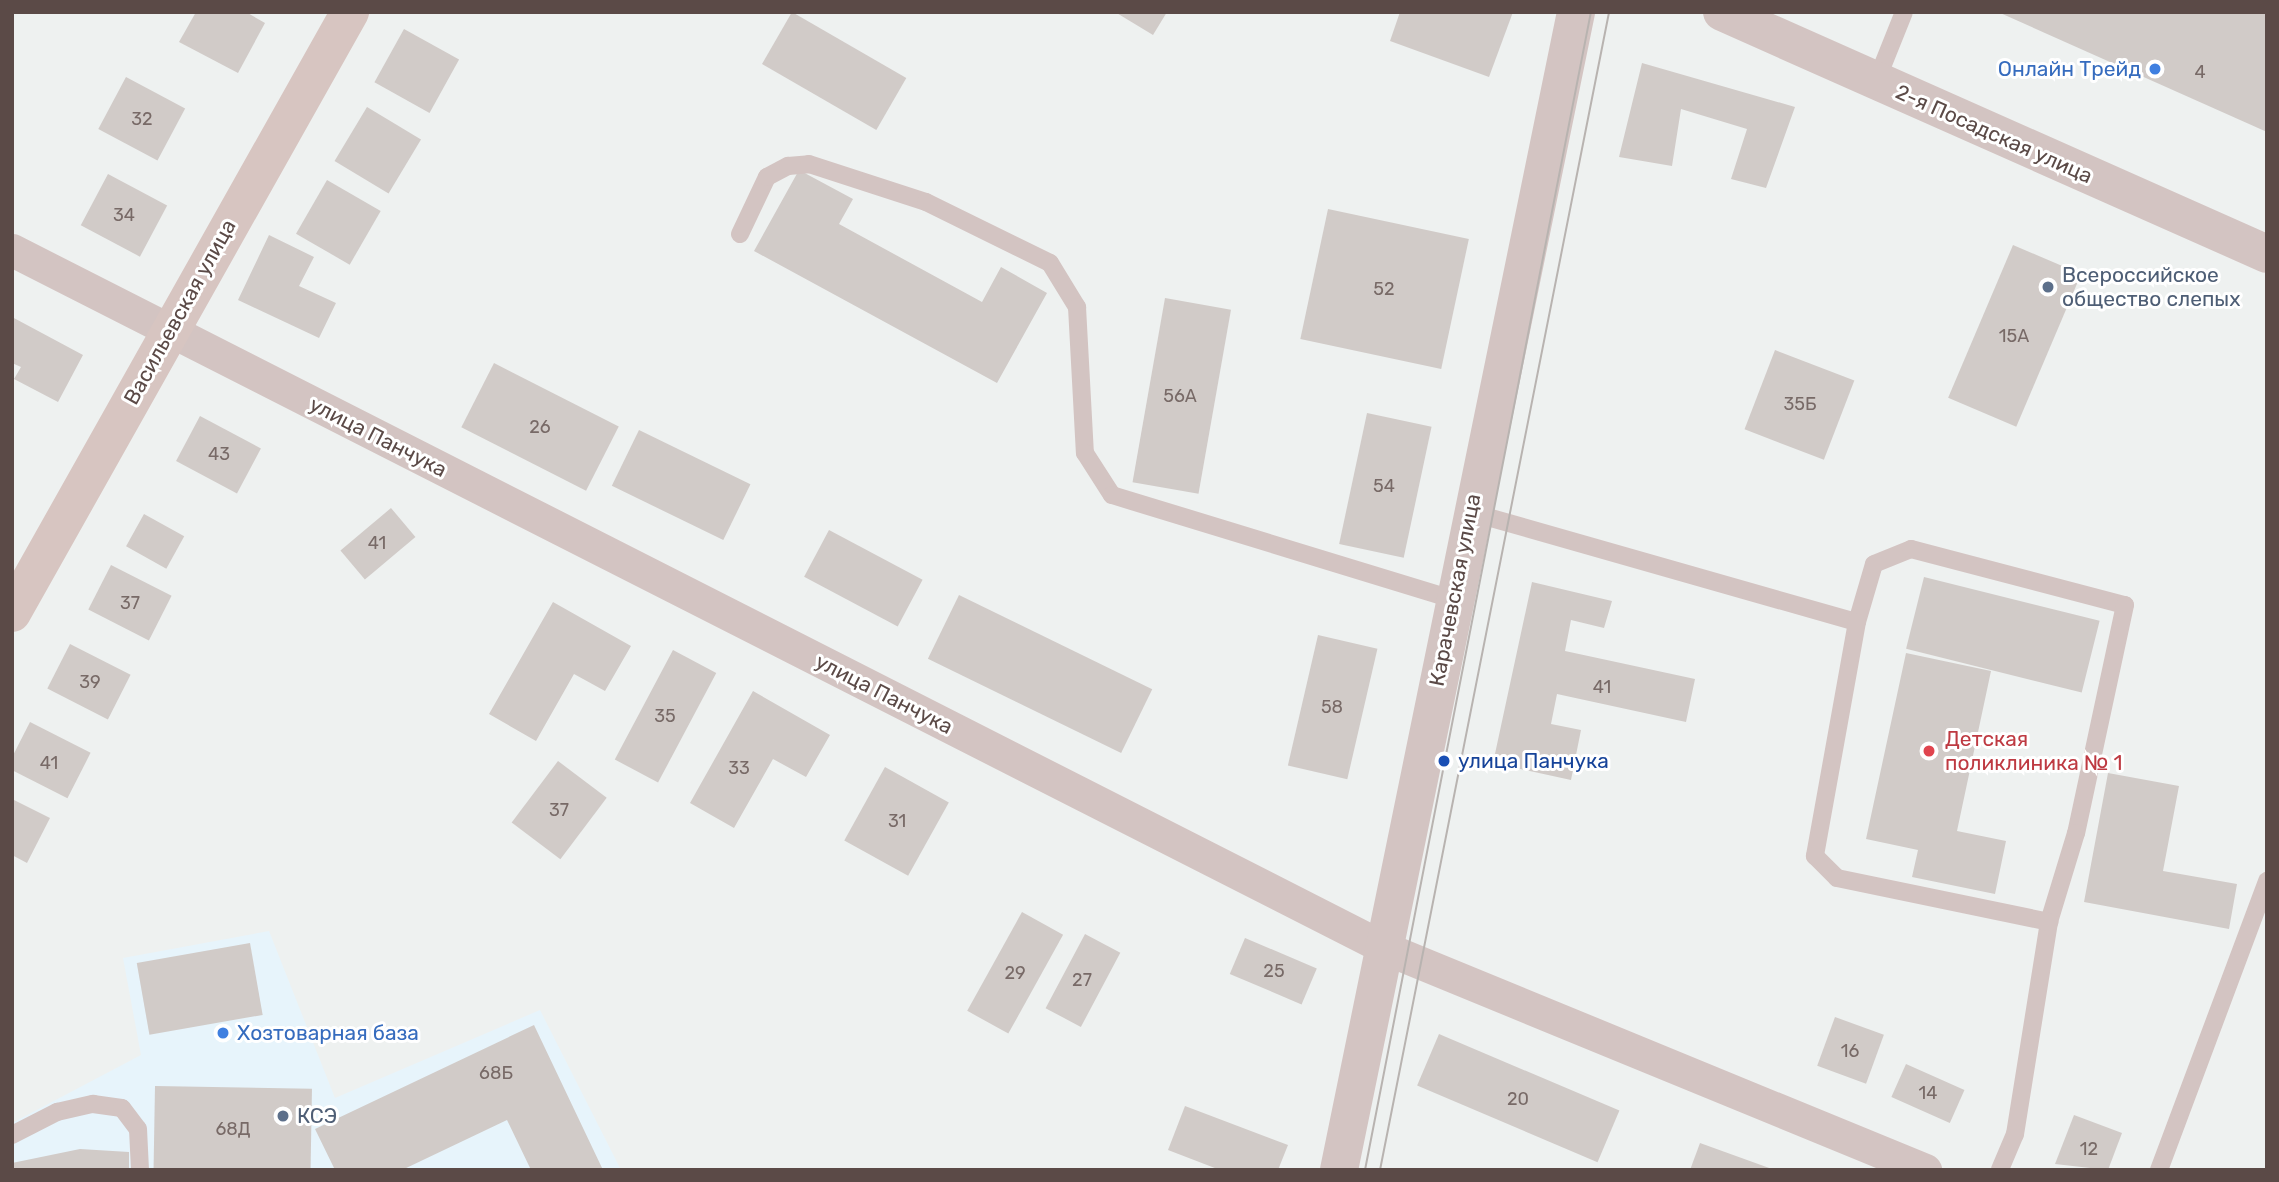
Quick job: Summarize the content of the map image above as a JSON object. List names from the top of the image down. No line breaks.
{"streets":{"main road":["Васильевская улица"],"street":["2-я Посадская улица","улица Панчука","Карачевская улица"]},"crossings":[["Васильевская улица","улица Панчука"],["улица Панчука","Карачевская улица"]],"places":["Онлайн Трейд","Всероссийское общество слепых","Детская поликлиника № 1","улица Панчука","Хозтоварная база","КСЭ"],"house_numbers":["4","32","34","52","15А","56А","35Б","26","43","54","41","37","39","41","58","35","41","33","37","31","25","29","27","16","68Б","14","20","68Д","12"]}
